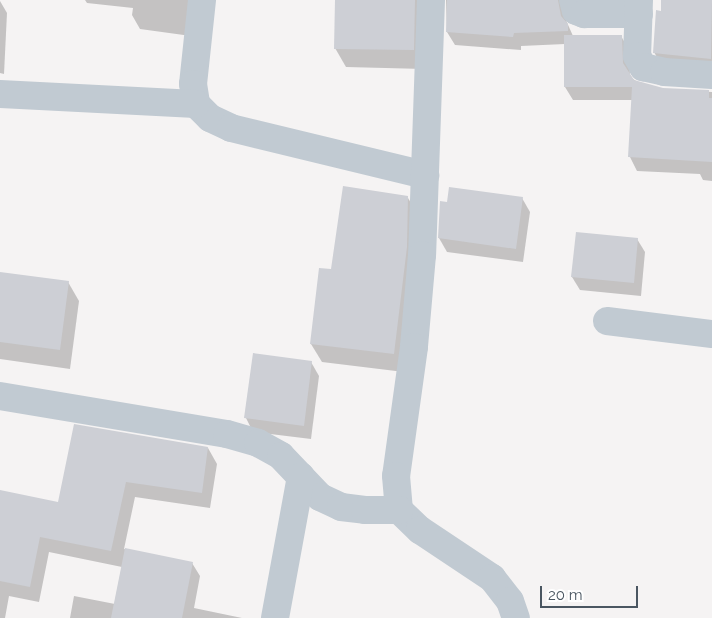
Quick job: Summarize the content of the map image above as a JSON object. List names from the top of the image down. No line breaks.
{"scale_bar":"20 m"}
